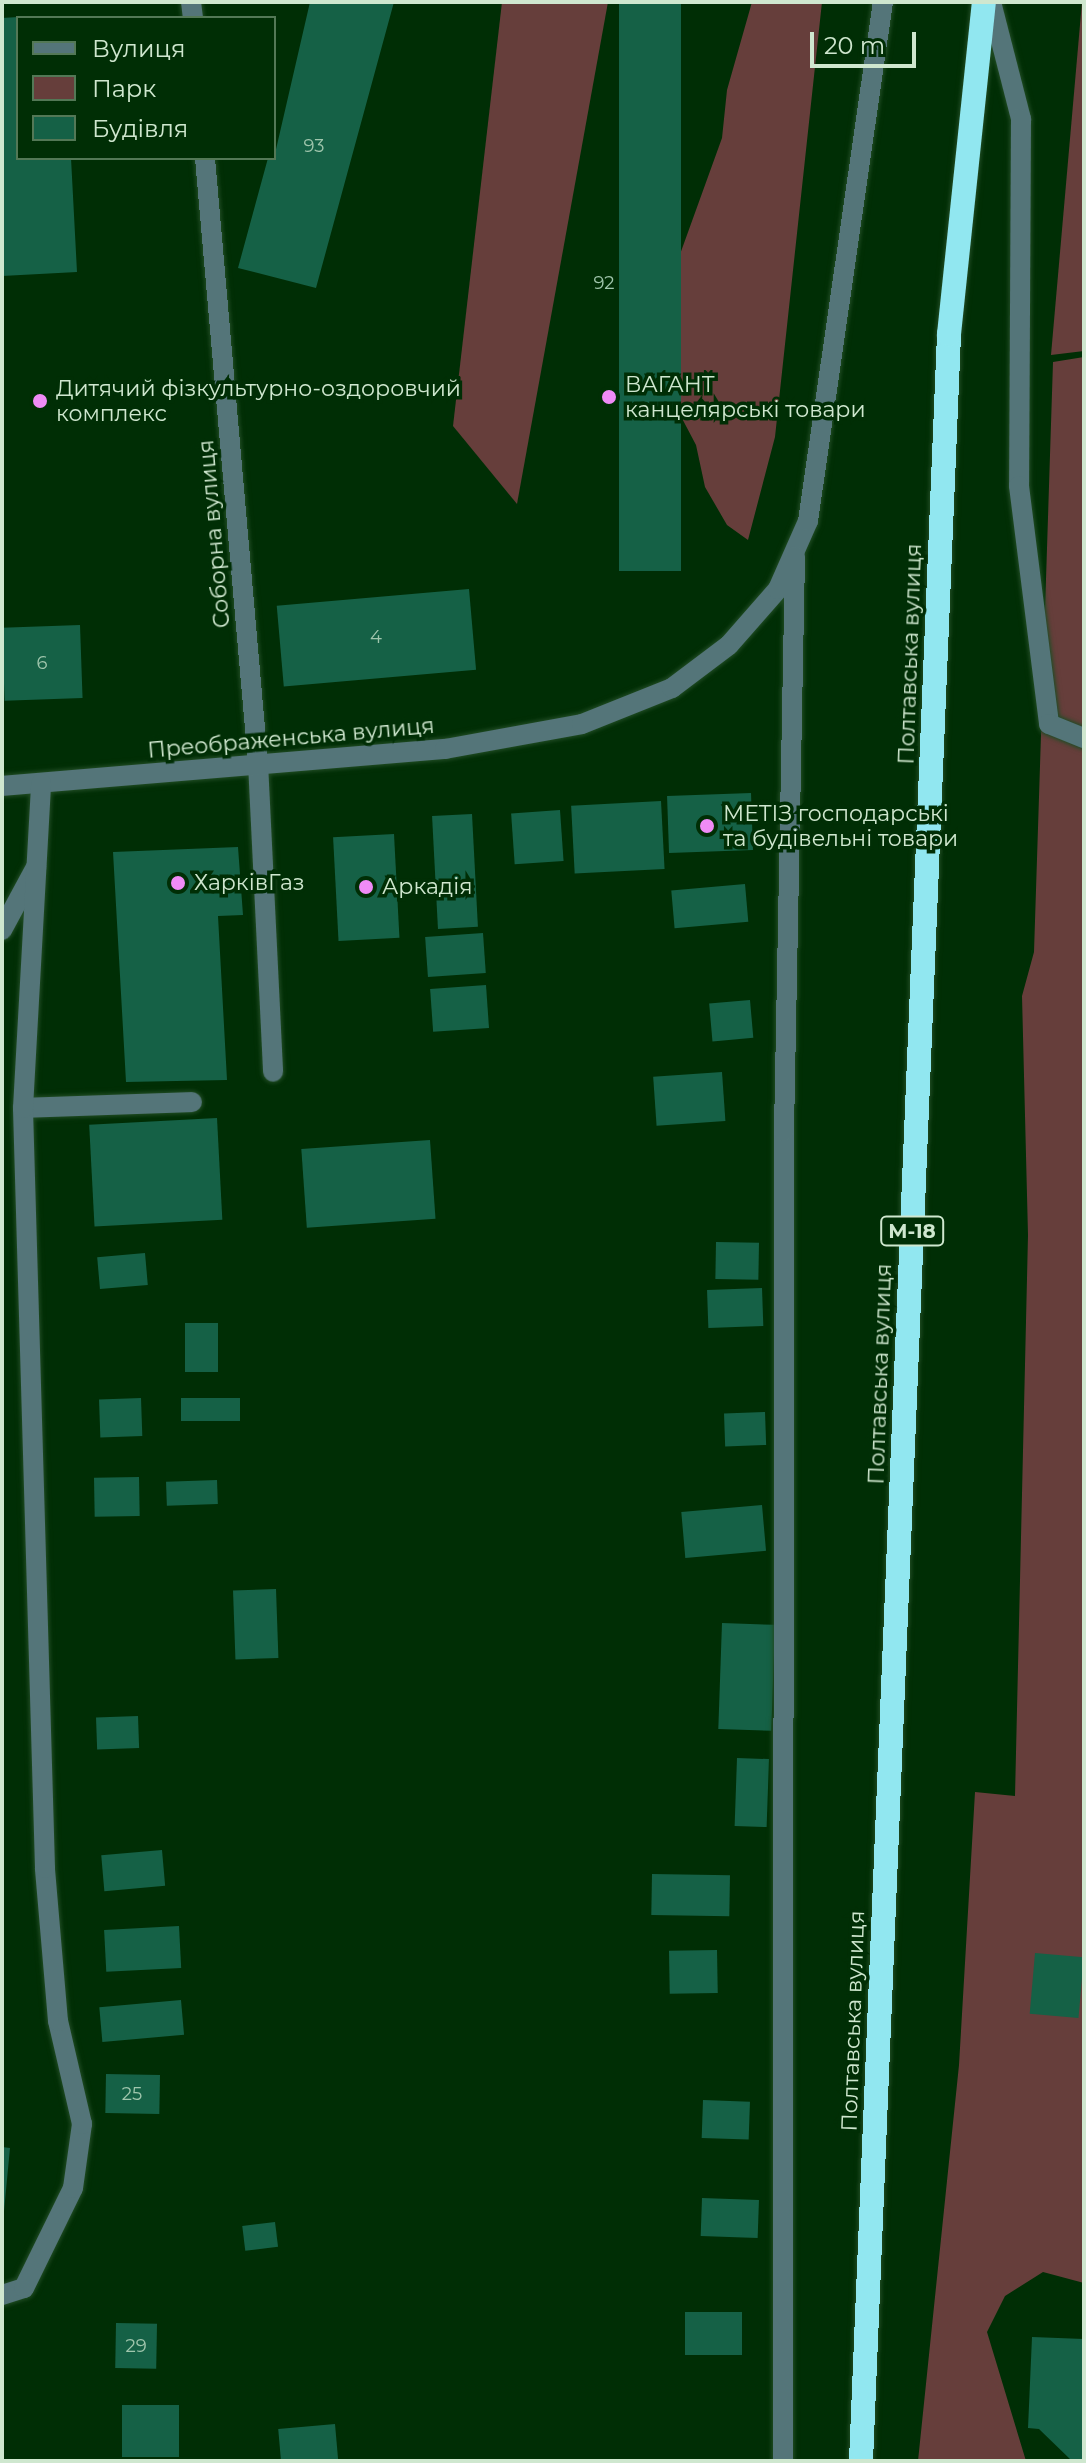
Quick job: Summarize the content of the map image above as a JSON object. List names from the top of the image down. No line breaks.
{"streets":{"highway":["Полтавська вулиця","М-18"],"street":["Соборна вулиця","Преображенська вулиця"]},"crossings":[["Соборна вулиця","Преображенська вулиця"]],"places":["ВАГАНТ канцелярські товари","Дитячий фізкультурно-оздоровчий комплекс","МЕТІЗ господарські та будівельні товари","ХарківГаз","Аркадія"],"house_numbers":["93","92","4","6","25","29"],"legend":["Вулиця","Парк","Будівля"],"scale_bar":"20 m"}
